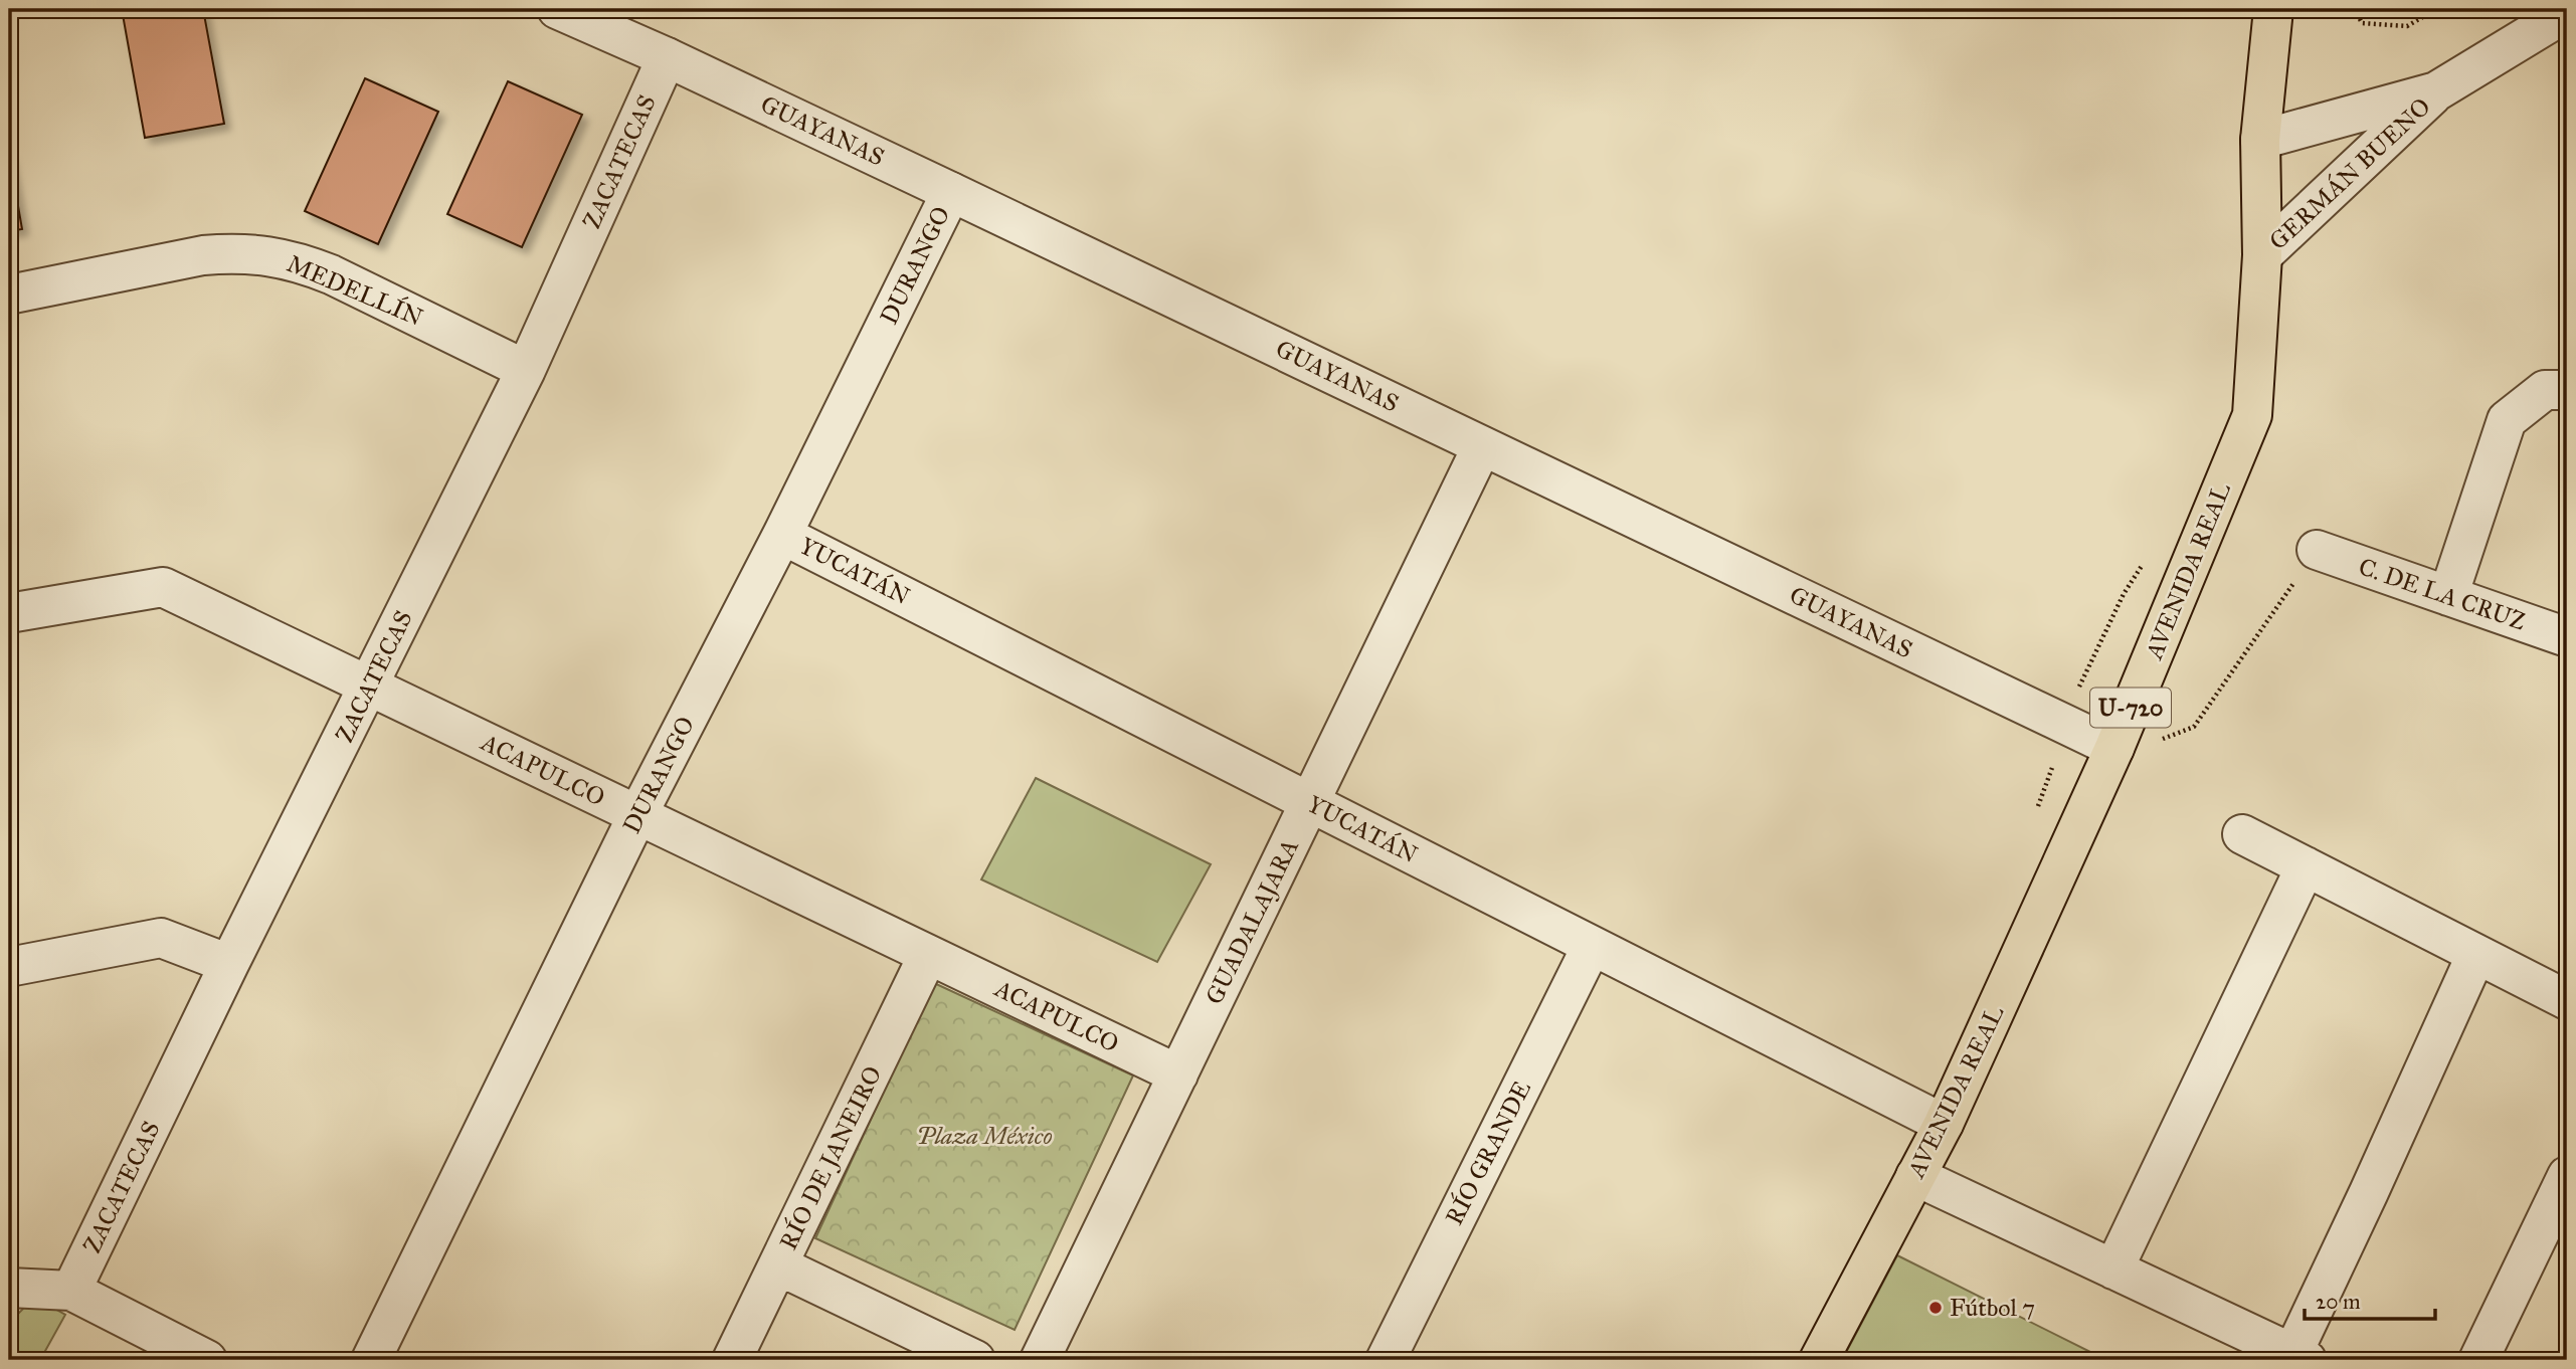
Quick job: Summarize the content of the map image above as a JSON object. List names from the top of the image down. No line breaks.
{"streets":{"main road":["AVENIDA REAL","U-720"],"street":["GUAYANAS","ZACATECAS","GERMÁN BUENO","DURANGO","MEDELLÍN","YUCATÁN","C. DE LA CRUZ","ACAPULCO","GUADALAJARA","RÍO GRANDE","RÍO DE JANEIRO"]},"crossings":[["GUAYANAS","ZACATECAS"],["GUAYANAS","DURANGO"],["GUAYANAS","AVENIDA REAL"],["GUAYANAS","GUADALAJARA"],["ZACATECAS","MEDELLÍN"],["ZACATECAS","ACAPULCO"],["GERMÁN BUENO","AVENIDA REAL"],["DURANGO","YUCATÁN"],["DURANGO","ACAPULCO"],["YUCATÁN","AVENIDA REAL"],["YUCATÁN","GUADALAJARA"],["YUCATÁN","RÍO GRANDE"],["ACAPULCO","GUADALAJARA"],["ACAPULCO","RÍO DE JANEIRO"]],"parks":["Plaza México"],"places":["Fútbol 7"],"scale_bar":"20 m"}
